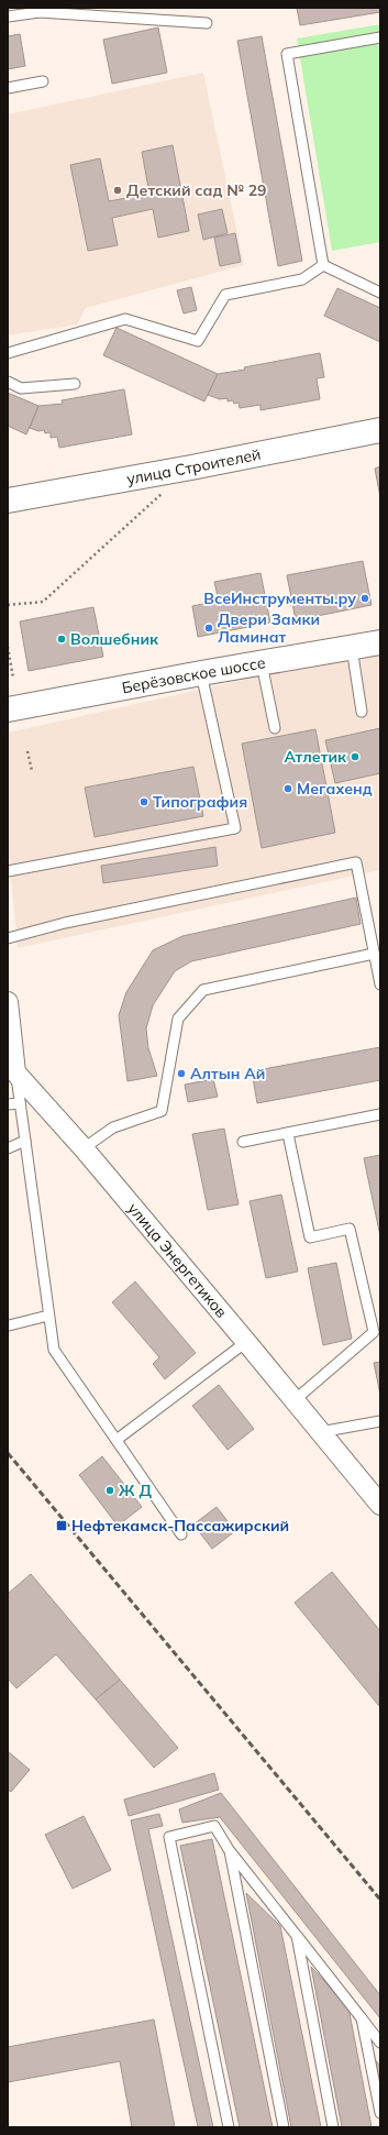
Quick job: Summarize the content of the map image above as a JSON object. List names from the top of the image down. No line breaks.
{"streets":{"main road":["улица Строителей","Берёзовское шоссе"],"street":["улица Энергетиков"]},"places":{"other":["Детский сад № 29","ВсеИнструменты.ру","Двери Замки Ламинат","Волшебник","Атлетик","Мегахенд","Типография","Алтын Ай","Ж Д"],"transit":["Нефтекамск-Пассажирский"]}}
